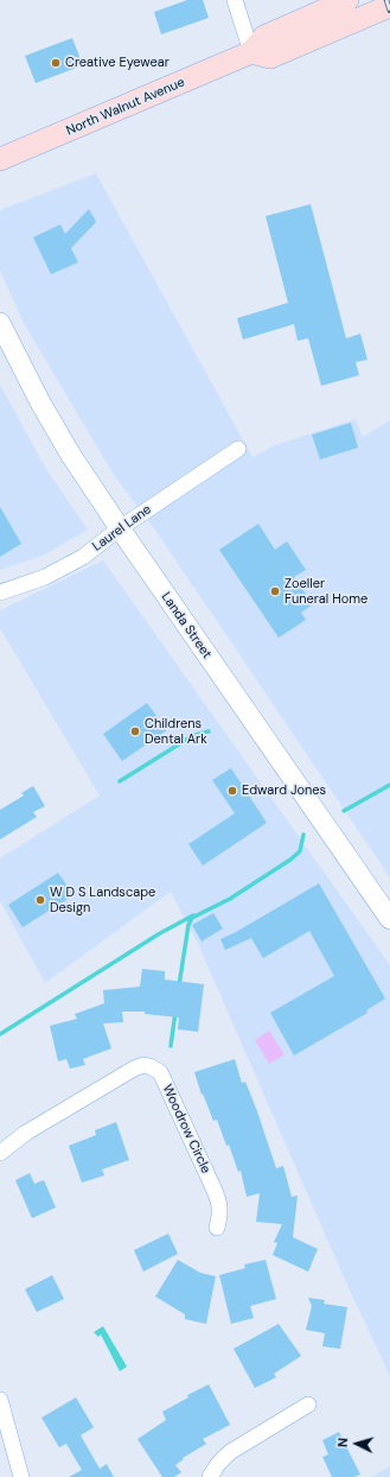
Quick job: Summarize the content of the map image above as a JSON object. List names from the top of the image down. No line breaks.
{"streets":{"main road":["North Walnut Avenue"],"street":["Laurel Lane","Landa Street","Woodrow Circle"]},"crossings":[["Laurel Lane","Landa Street"]],"places":["Creative Eyewear","Zoeller Funeral Home","Childrens Dental Ark","Edward Jones","W D S Landscape Design"],"north":"left"}
